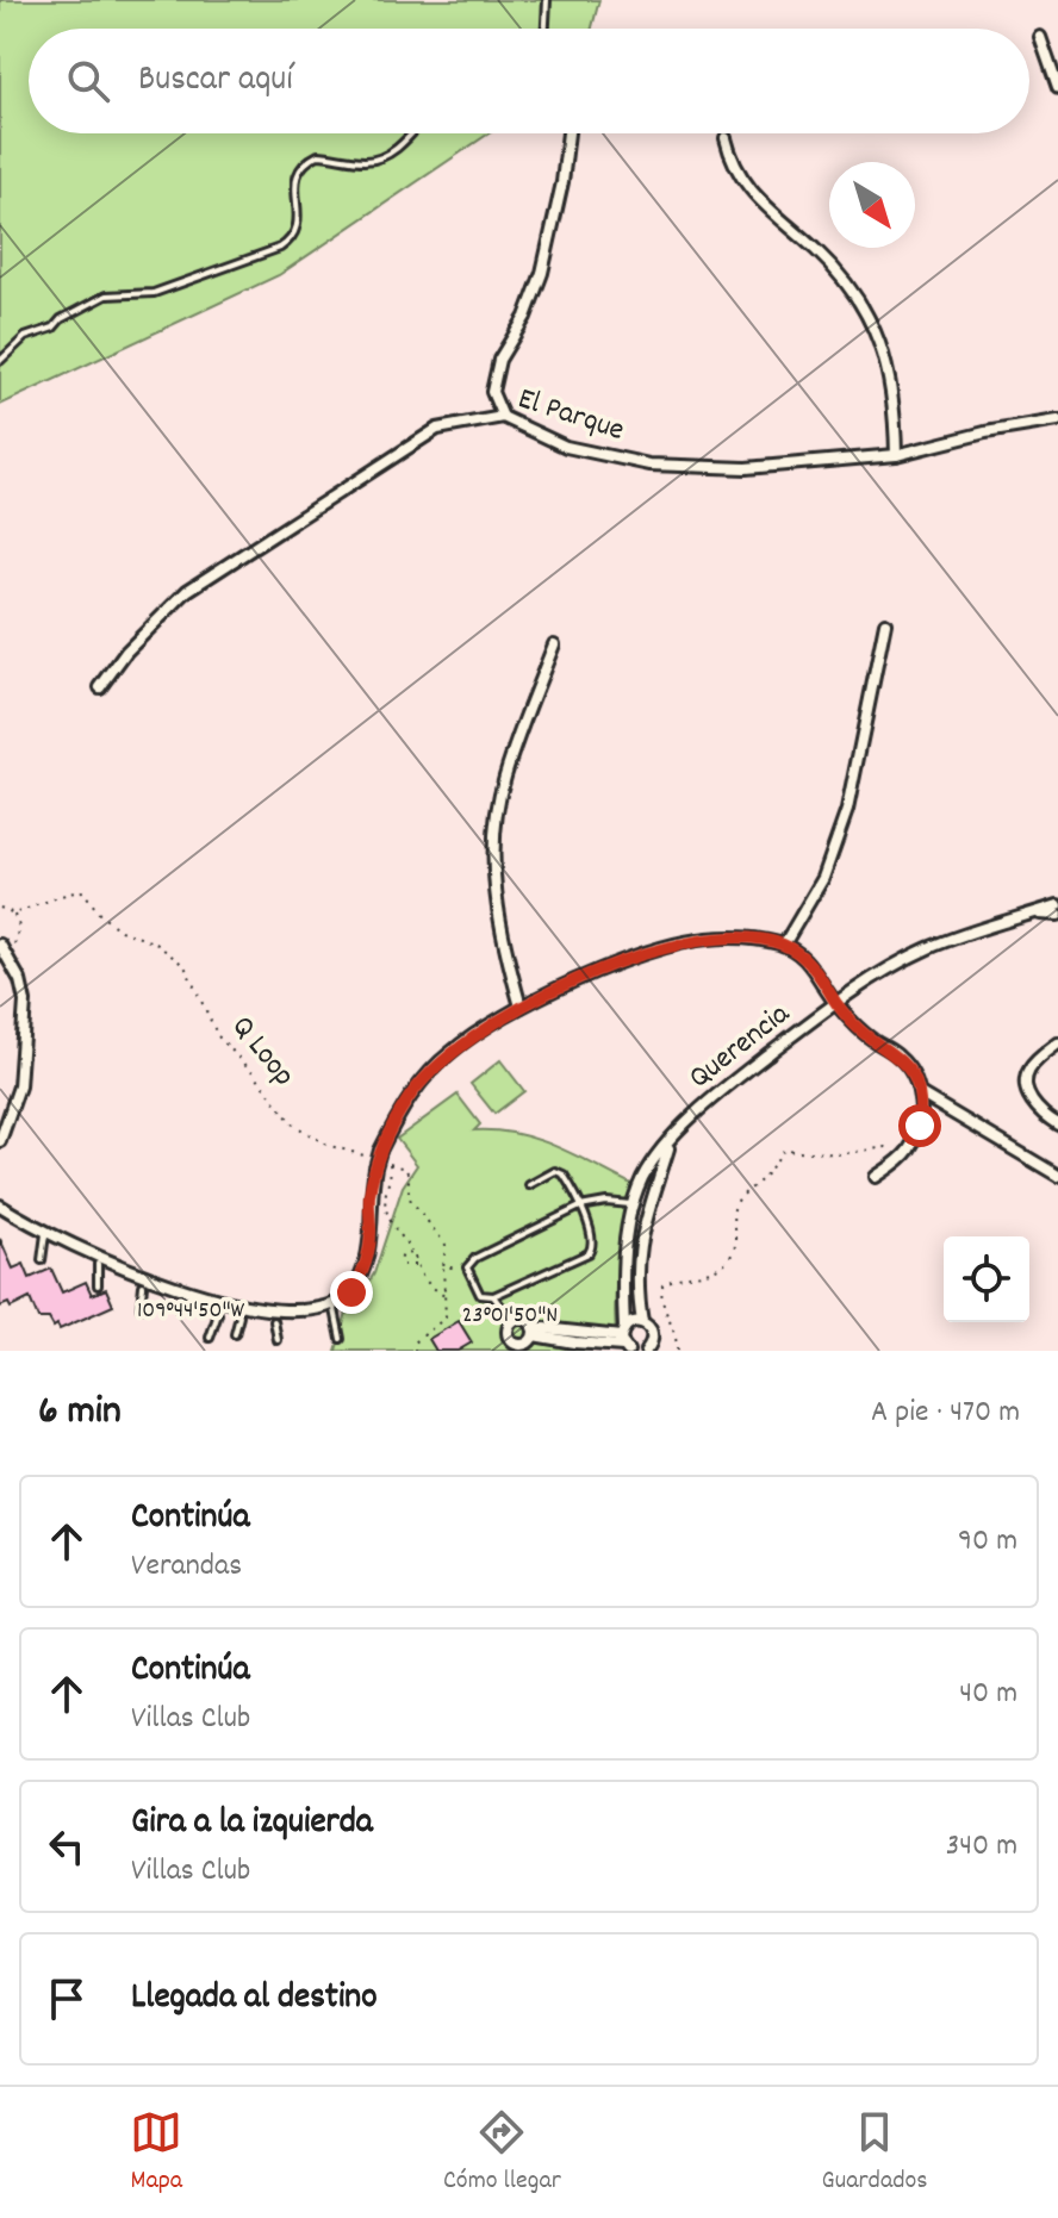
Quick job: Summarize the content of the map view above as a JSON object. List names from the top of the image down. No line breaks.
{"streets":{"street":["El Parque","Querencia"],"path":["Q Loop"]},"north":"bottom right","page":{"search":"Buscar aquí","heading":["6 min","A pie · 470 m"],"list":[["Continúa","Verandas","90 m"],["Continúa","Villas Club","40 m"],["Gira a la izquierda","Villas Club","340 m"],"Llegada al destino"],"nav":["Mapa","Cómo llegar","Guardados"]},"coordinates":["109°44'50\"W","23°01'50\"N"]}
